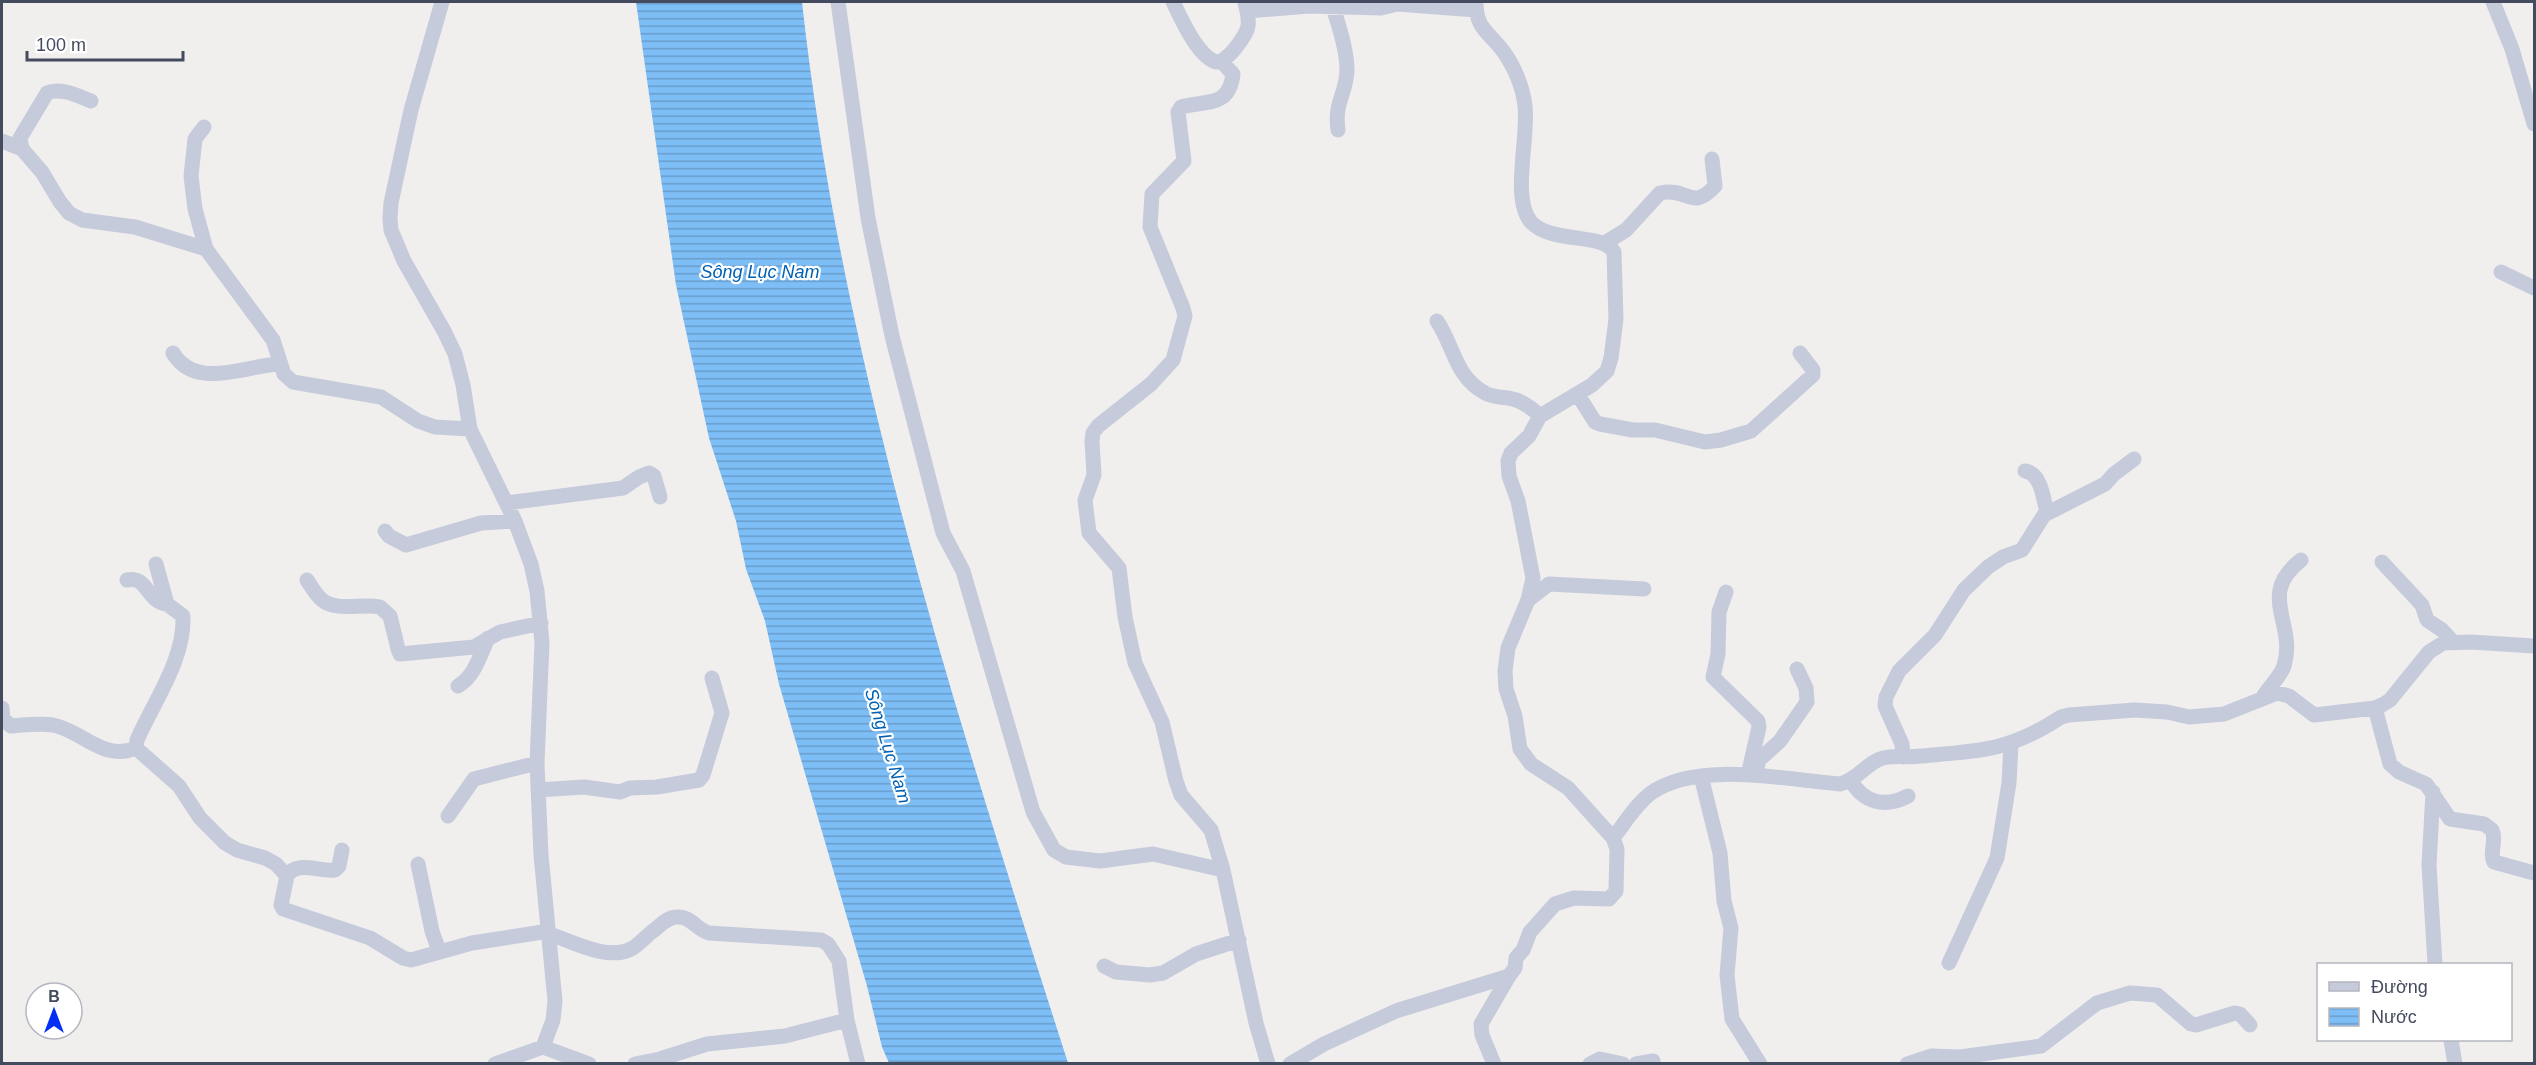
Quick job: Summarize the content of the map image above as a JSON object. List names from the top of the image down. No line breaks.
{"water":["Sông Lục Nam"],"legend":["Đường","Nước"],"scale_bar":"100 m","north":"top"}
